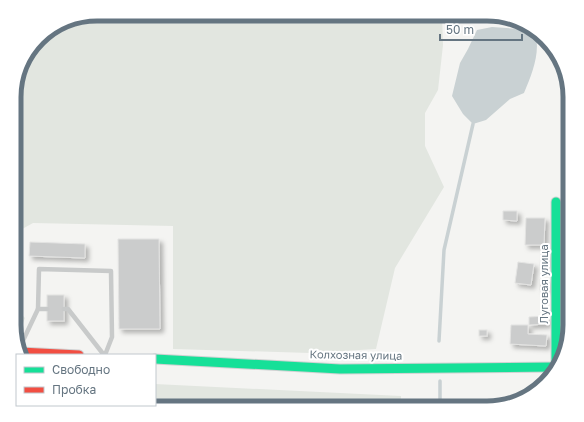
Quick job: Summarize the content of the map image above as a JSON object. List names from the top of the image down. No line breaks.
{"streets":{"street":["Луговая улица","Колхозная улица"]},"legend":["Свободно","Пробка"],"scale_bar":"50 m"}
